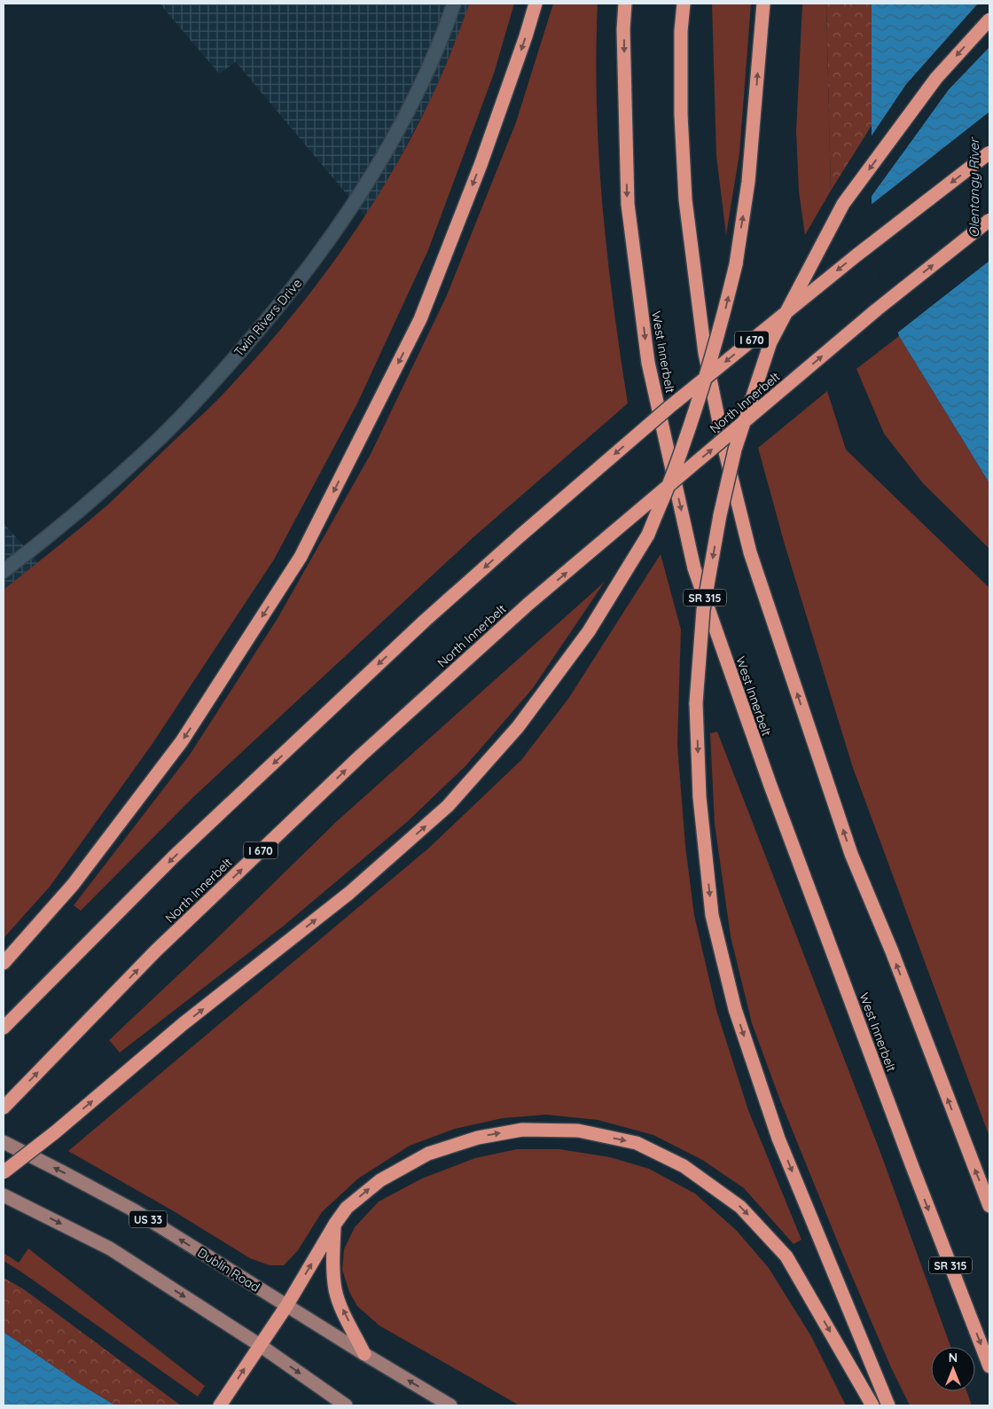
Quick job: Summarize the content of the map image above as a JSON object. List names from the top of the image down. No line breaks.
{"streets":{"highway":["I 670","West Innerbelt","North Innerbelt","SR 315"],"main road":["Twin Rivers Drive","US 33","Dublin Road"]},"water":["Olentangy River"],"north":"top"}
